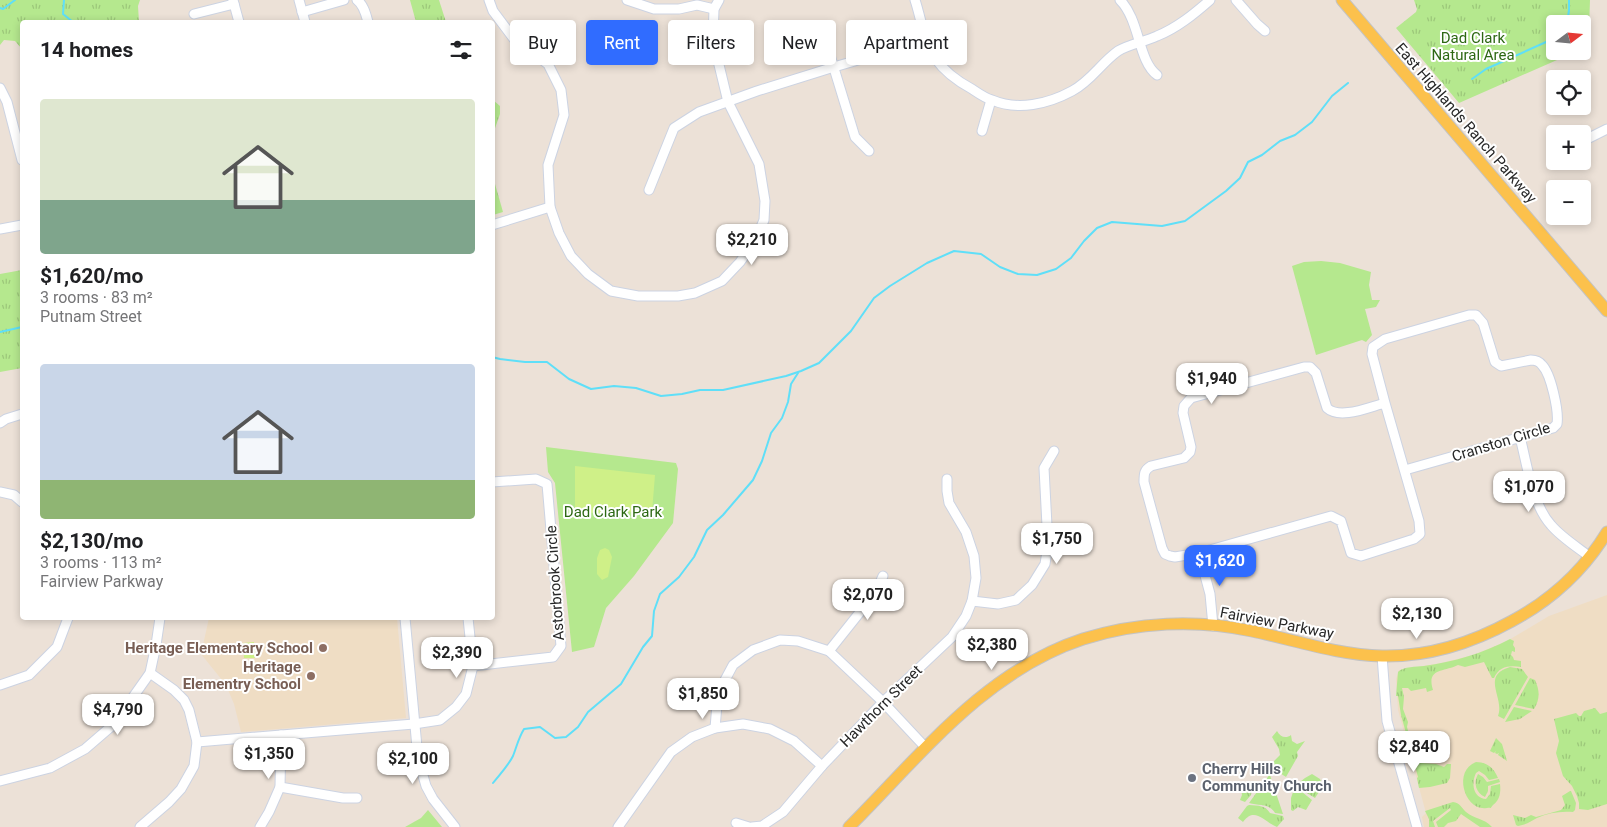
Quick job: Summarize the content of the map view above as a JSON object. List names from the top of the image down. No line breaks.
{"streets":{"main road":["East Highlands Ranch Parkway","Fairview Parkway"],"street":["Cranston Circle","Astorbrook Circle","Hawthorn Street"]},"parks":["Dad Clark Natural Area","Dad Clark Park"],"places":["Heritage Elementary School","Heritage Elementry School","Cherry Hills Community Church"],"north":"right","page":{"map_buttons":["+","−"],"chip":["Buy","Rent","Filters","New","Apartment"],"heading":"14 homes","list":[{"name":"$1,620/mo","note":"3 rooms · 83 m² · Putnam Street"},{"name":"$2,130/mo","note":"3 rooms · 113 m² · Fairview Parkway"}],"price":["$2,210","$1,940","$1,070","$1,750","$1,620","$2,070","$2,130","$2,380","$2,390","$1,850","$4,790","$2,840","$1,350","$2,100"]}}
